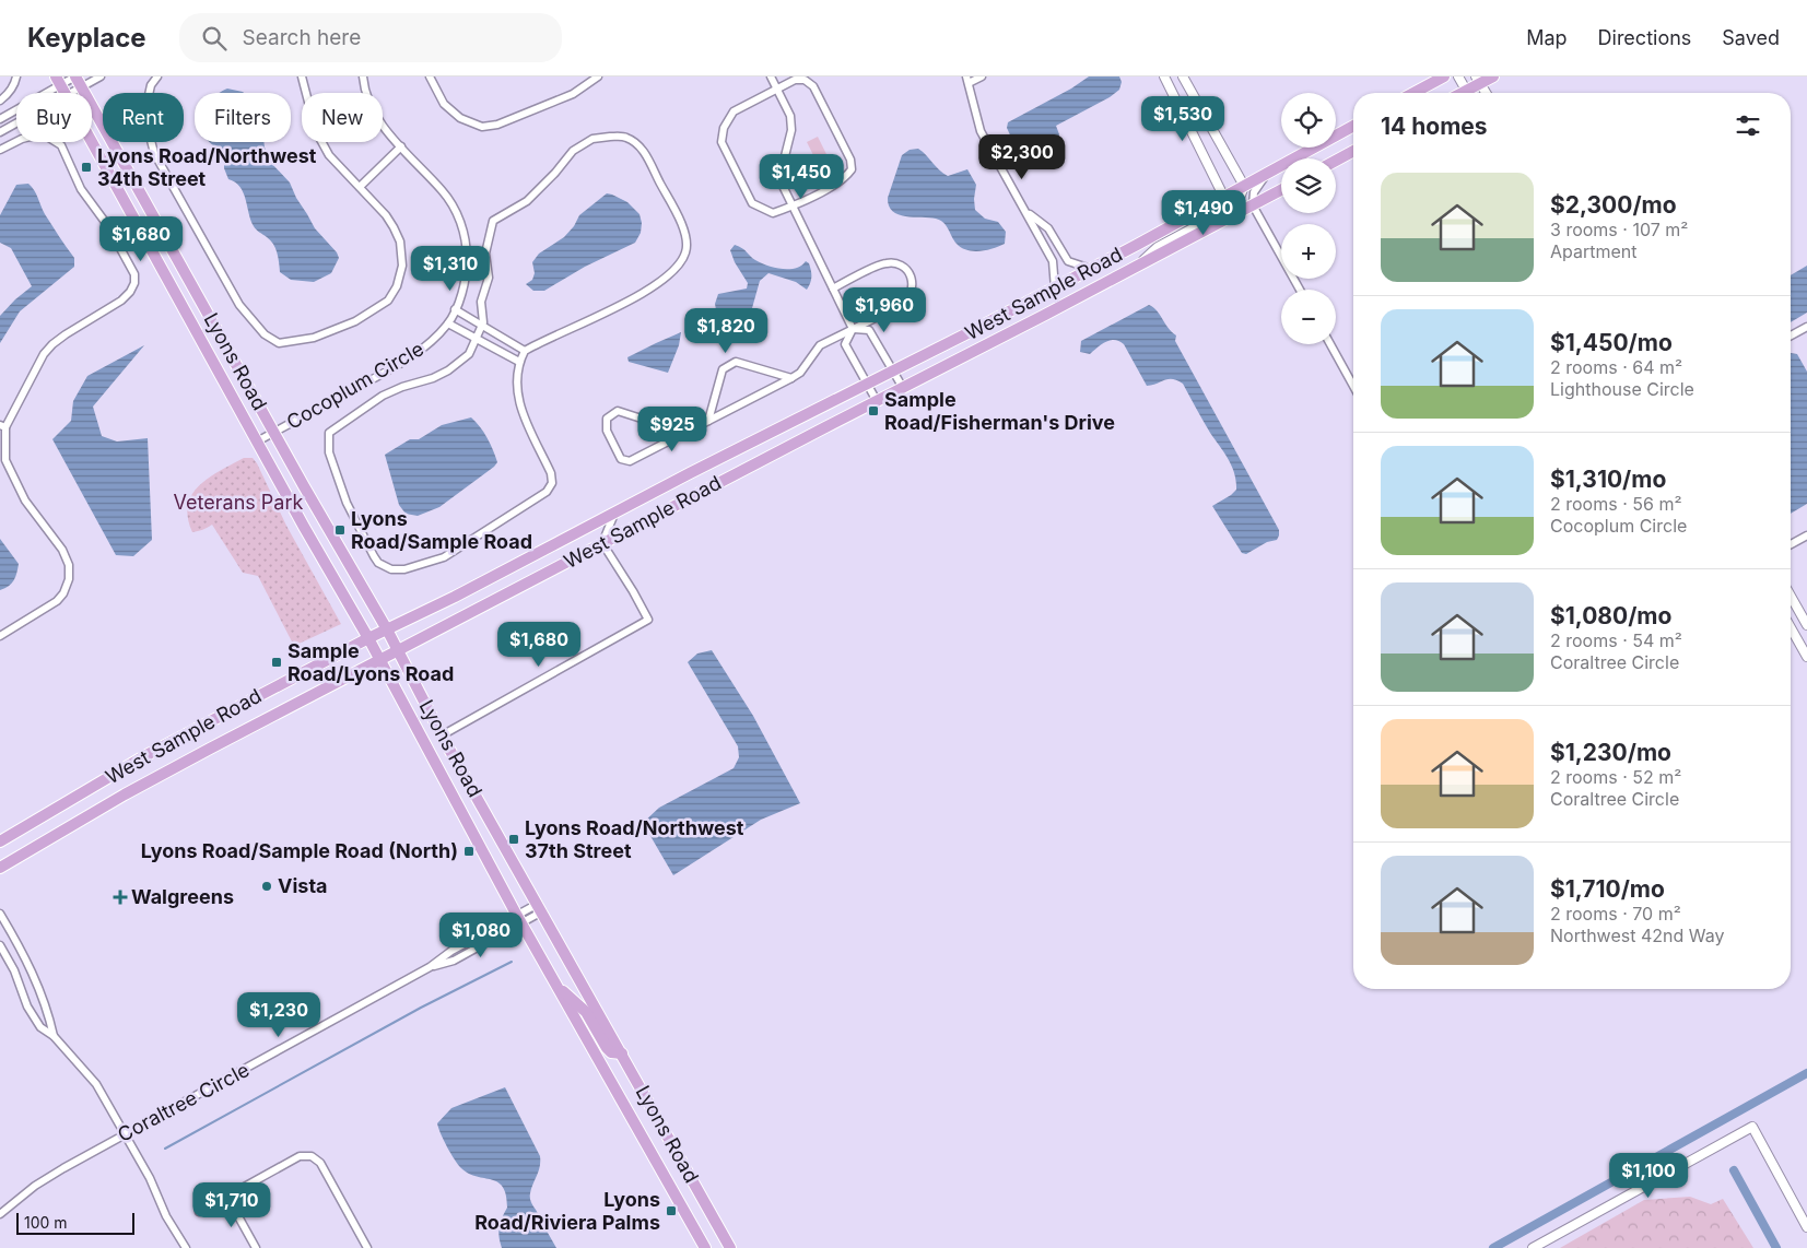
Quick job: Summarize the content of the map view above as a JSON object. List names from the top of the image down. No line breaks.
{"streets":{"main road":["West Sample Road","Lyons Road"],"street":["Cocoplum Circle","Coraltree Circle"]},"crossings":[["West Sample Road","Lyons Road"],["Lyons Road","Cocoplum Circle"],["Lyons Road","Coraltree Circle"]],"parks":["Veterans Park"],"places":{"transit":["Lyons Road/Northwest 34th Street","Sample Road/Fisherman's Drive","Lyons Road/Sample Road","Sample Road/Lyons Road","Lyons Road/Northwest 37th Street","Lyons Road/Sample Road (North)","Lyons Road/Riviera Palms"],"other":["Vista"],"health":["Walgreens"]},"scale_bar":"100 m","page":{"header":"Keyplace","search":"Search here","nav":["Map","Directions","Saved"],"map_buttons":["+","−"],"chip":["Buy","Rent","Filters","New"],"heading":"14 homes","price":["$1,530","$2,300","$1,450","$1,490","$1,680","$1,310","$1,960","$1,820","$925","$1,680","$1,080","$1,230","$1,100","$1,710"],"list":[{"name":"$2,300/mo","note":"3 rooms · 107 m² · Apartment"},{"name":"$1,450/mo","note":"2 rooms · 64 m² · Lighthouse Circle"},{"name":"$1,310/mo","note":"2 rooms · 56 m² · Cocoplum Circle"},{"name":"$1,080/mo","note":"2 rooms · 54 m² · Coraltree Circle"},{"name":"$1,230/mo","note":"2 rooms · 52 m² · Coraltree Circle"},{"name":"$1,710/mo","note":"2 rooms · 70 m² · Northwest 42nd Way"}],"scale":"100 m"}}
